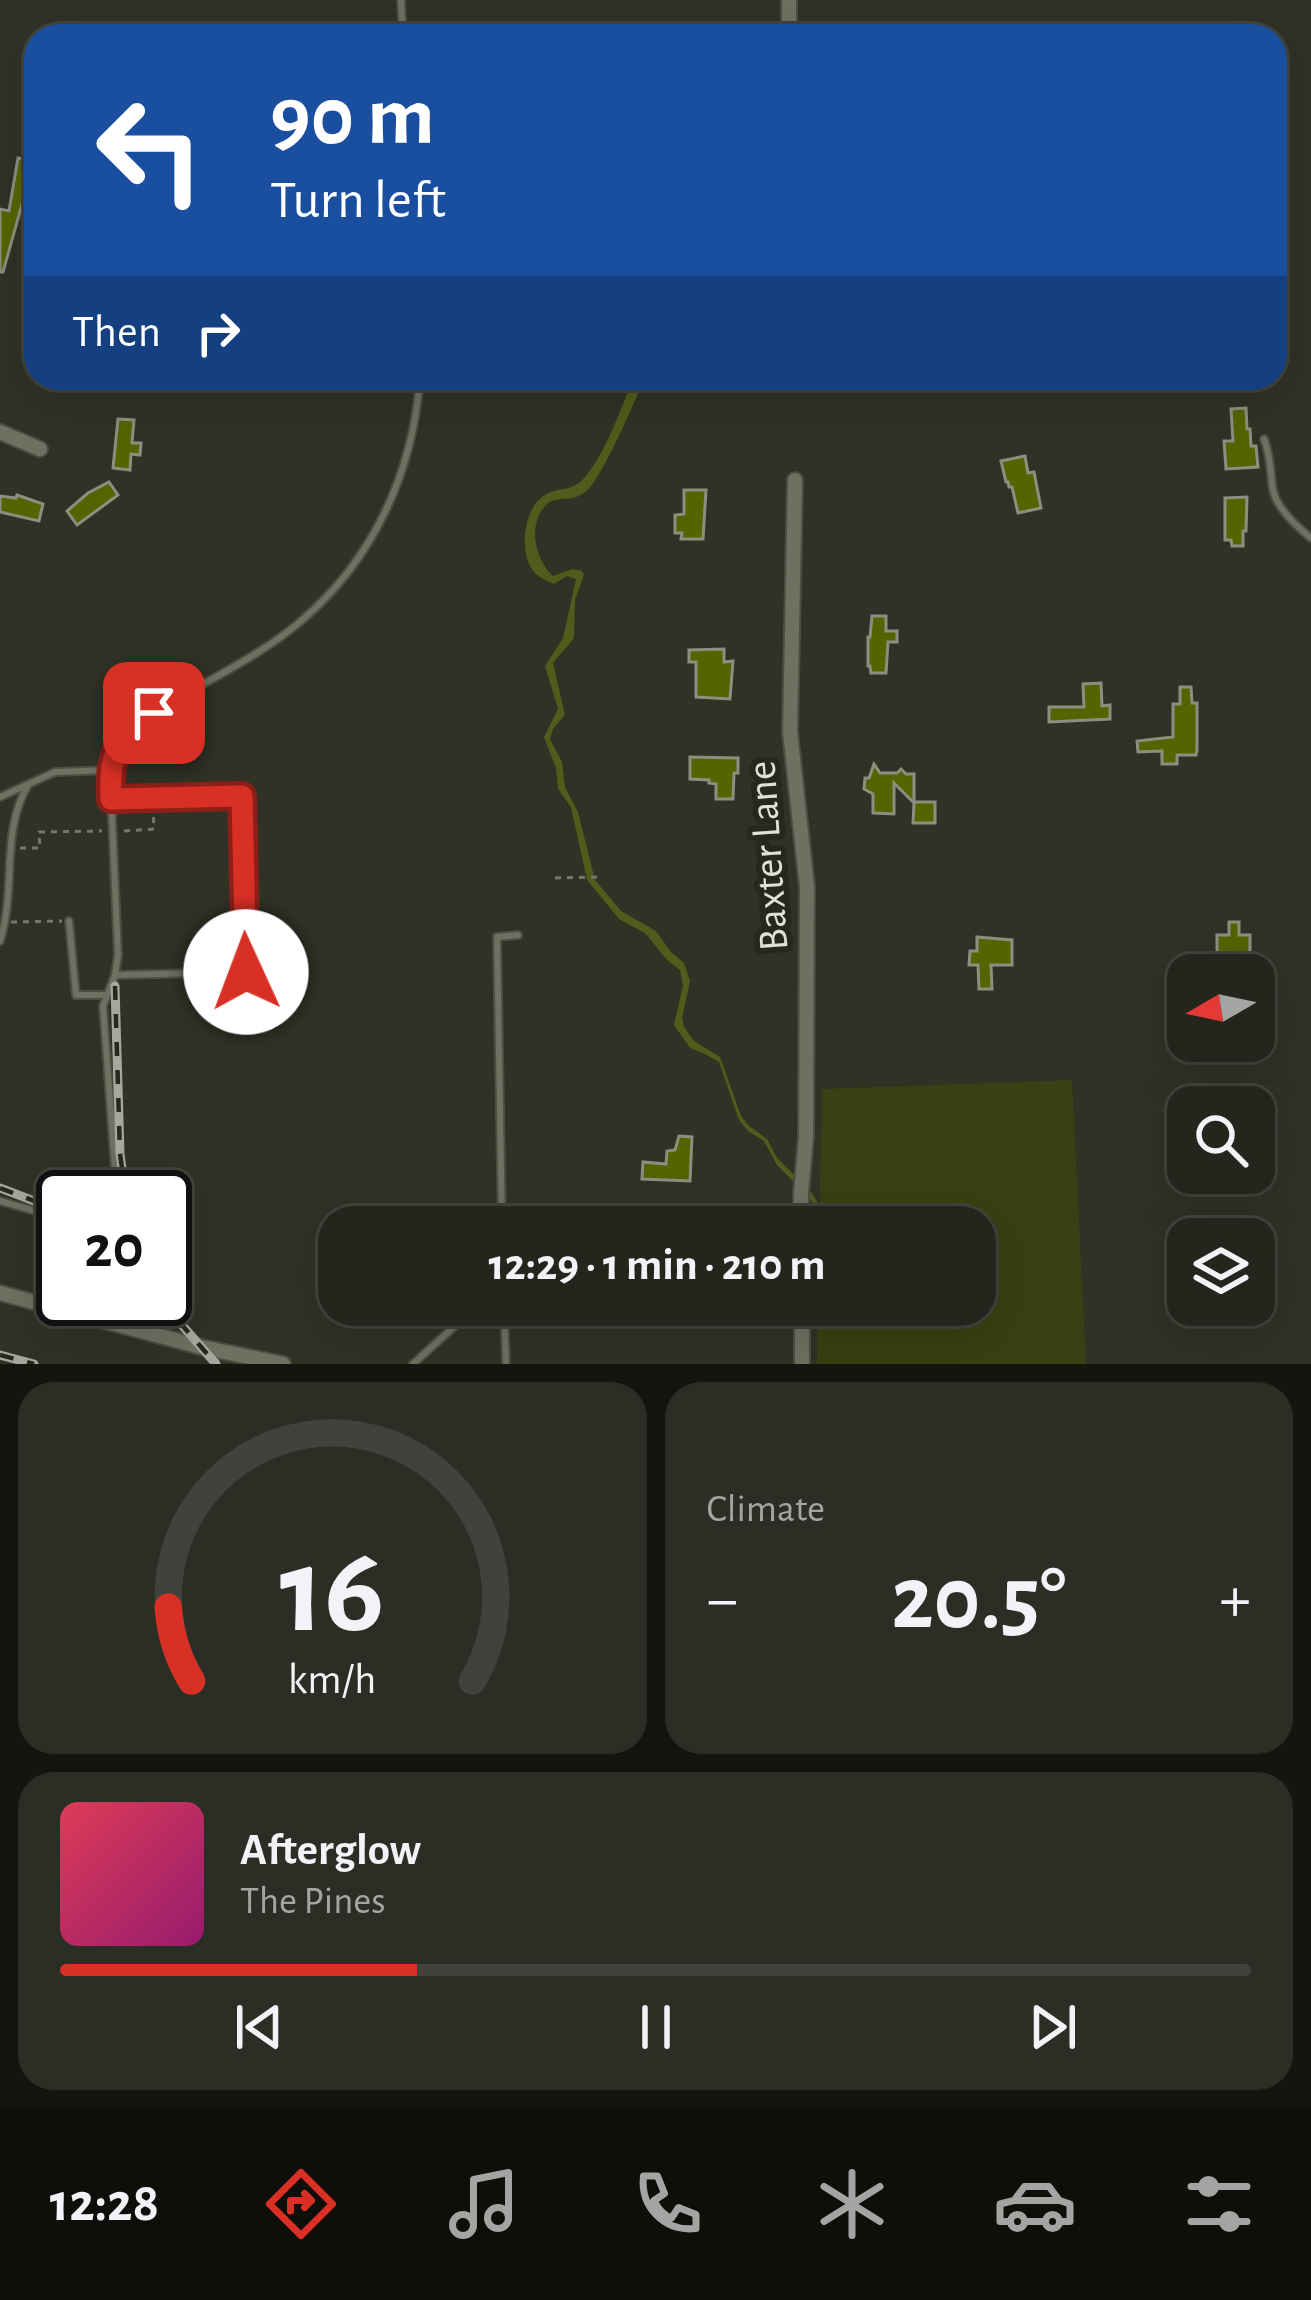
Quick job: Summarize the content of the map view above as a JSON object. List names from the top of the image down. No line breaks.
{"streets":{"street":["Baxter Lane"]},"north":"left","page":{"turn":["90 m","Turn left"],"then":"Then","limit":"20","trip":"12:29 · 1 min · 210 m","tile":"Climate","heat":["−","20.5°","+"],"song":["Afterglow","The Pines"],"tabs":"12:28","gauge":["16","km/h"]}}
